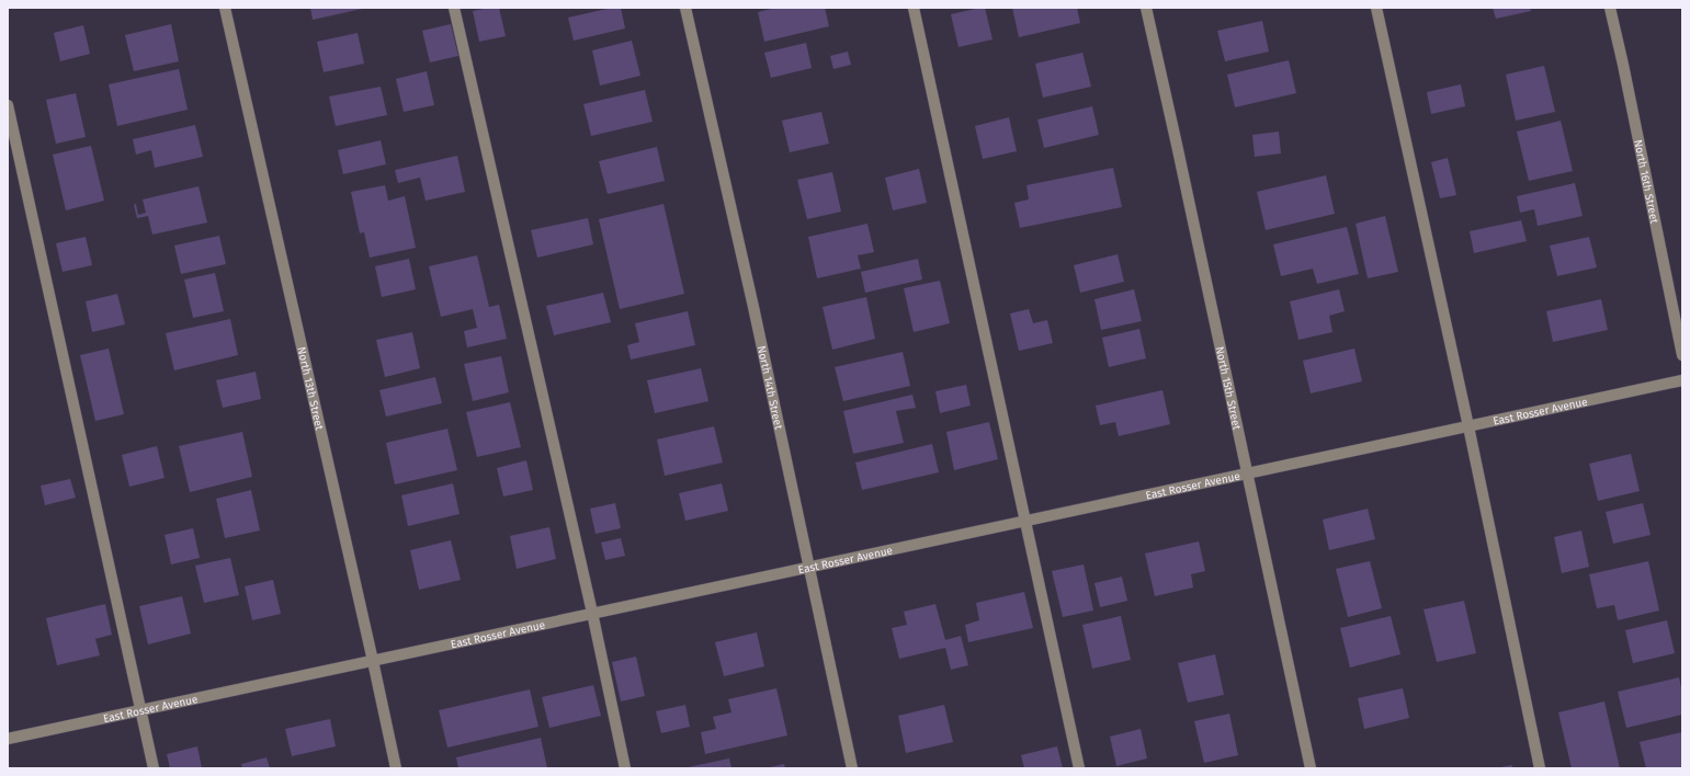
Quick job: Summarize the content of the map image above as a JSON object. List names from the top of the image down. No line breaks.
{"streets":{"street":["North 16th Street","North 13th Street","North 14th Street","North 15th Street","East Rosser Avenue"]},"crossings":[["North 13th Street","East Rosser Avenue"],["North 14th Street","East Rosser Avenue"],["North 15th Street","East Rosser Avenue"]]}
